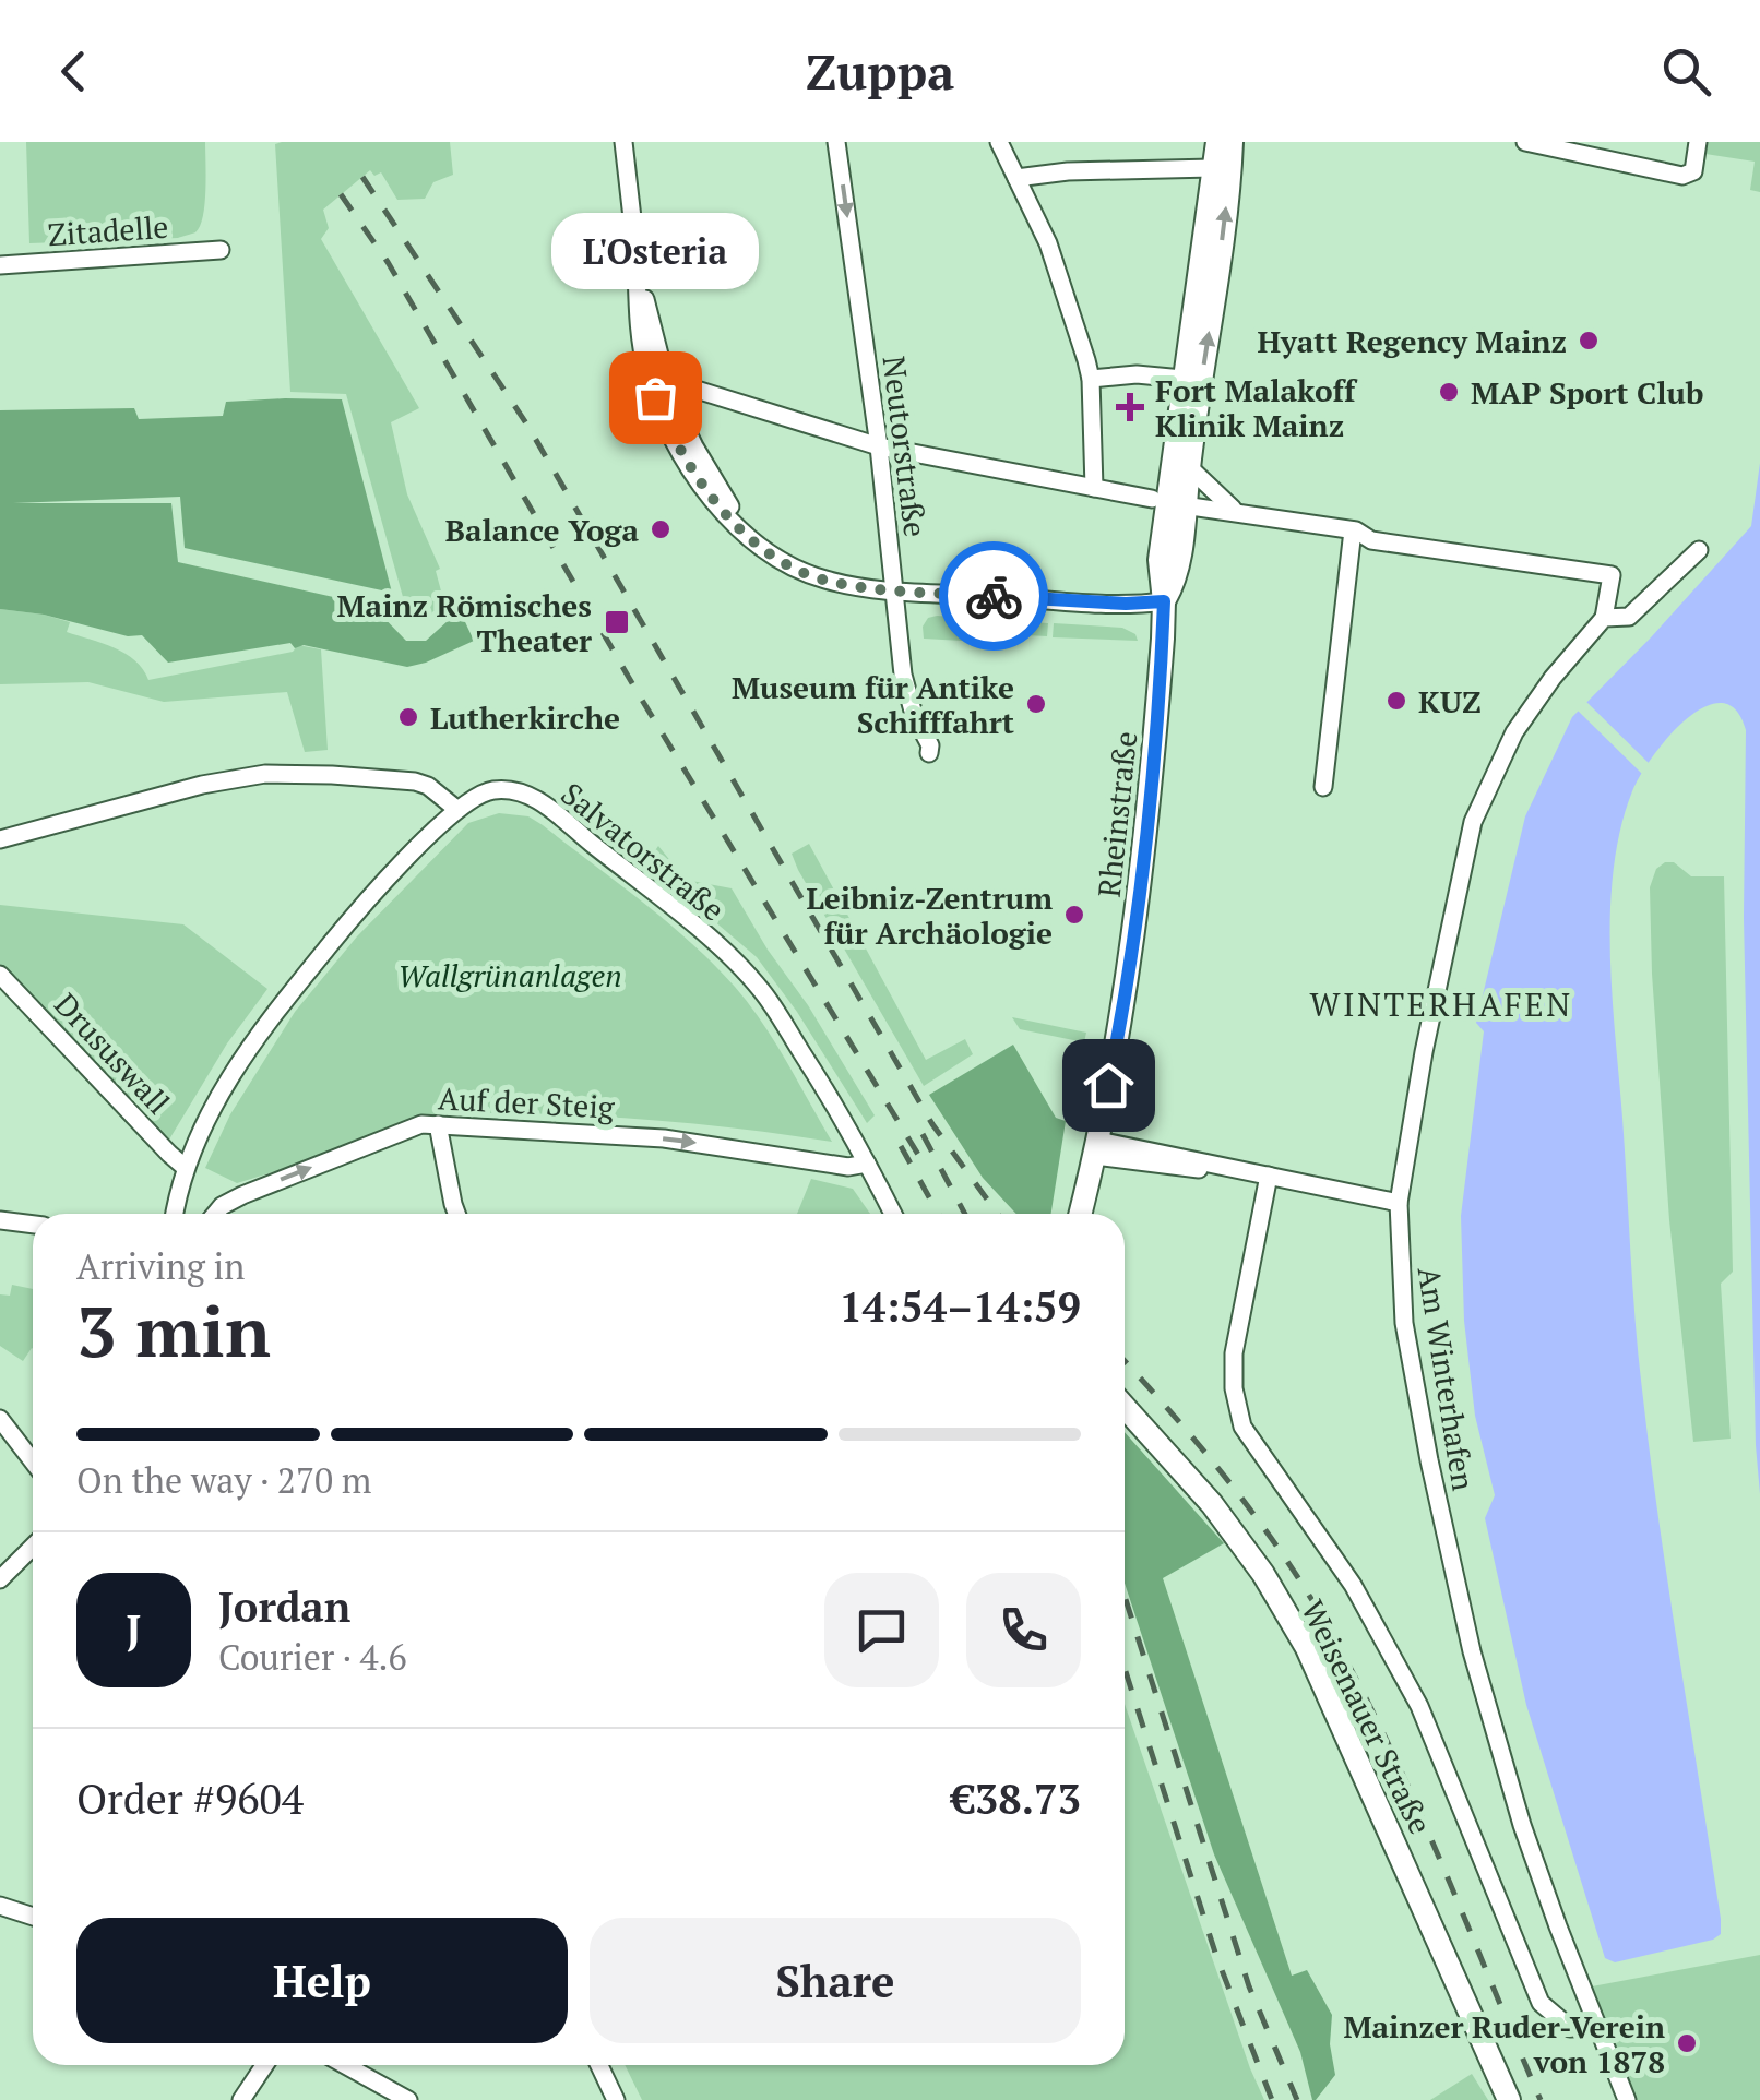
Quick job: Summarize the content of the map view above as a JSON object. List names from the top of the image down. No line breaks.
{"streets":{"main road":["Rheinstraße","Weisenauer Straße"],"street":["Zitadelle","Neutorstraße","Salvatorstraße","Drususwall","Auf der Steig","Am Winterhafen"]},"crossings":[["Salvatorstraße","Drususwall"],["Salvatorstraße","Auf der Steig"]],"one_way":["Neutorstraße","Auf der Steig"],"districts":["WINTERHAFEN"],"parks":["Wallgrünanlagen"],"places":{"other":["Hyatt Regency Mainz","MAP Sport Club","L'Osteria","Balance Yoga","KUZ","Museum für Antike Schifffahrt","Lutherkirche","Leibniz-Zentrum für Archäologie","Mainzer Ruder-Verein von 1878"],"health":["Fort Malakoff Klinik Mainz"],"transit":["Mainz Römisches Theater"]},"page":{"header":"Zuppa","bubble":"L'Osteria","heading":["3 min","Arriving in","14:54–14:59"],"panel":["Jordan","Courier · 4.6","Order #9604","€38.73"],"bar":"On the way · 270 m","round":"J","buttons":["Help","Share"]}}
